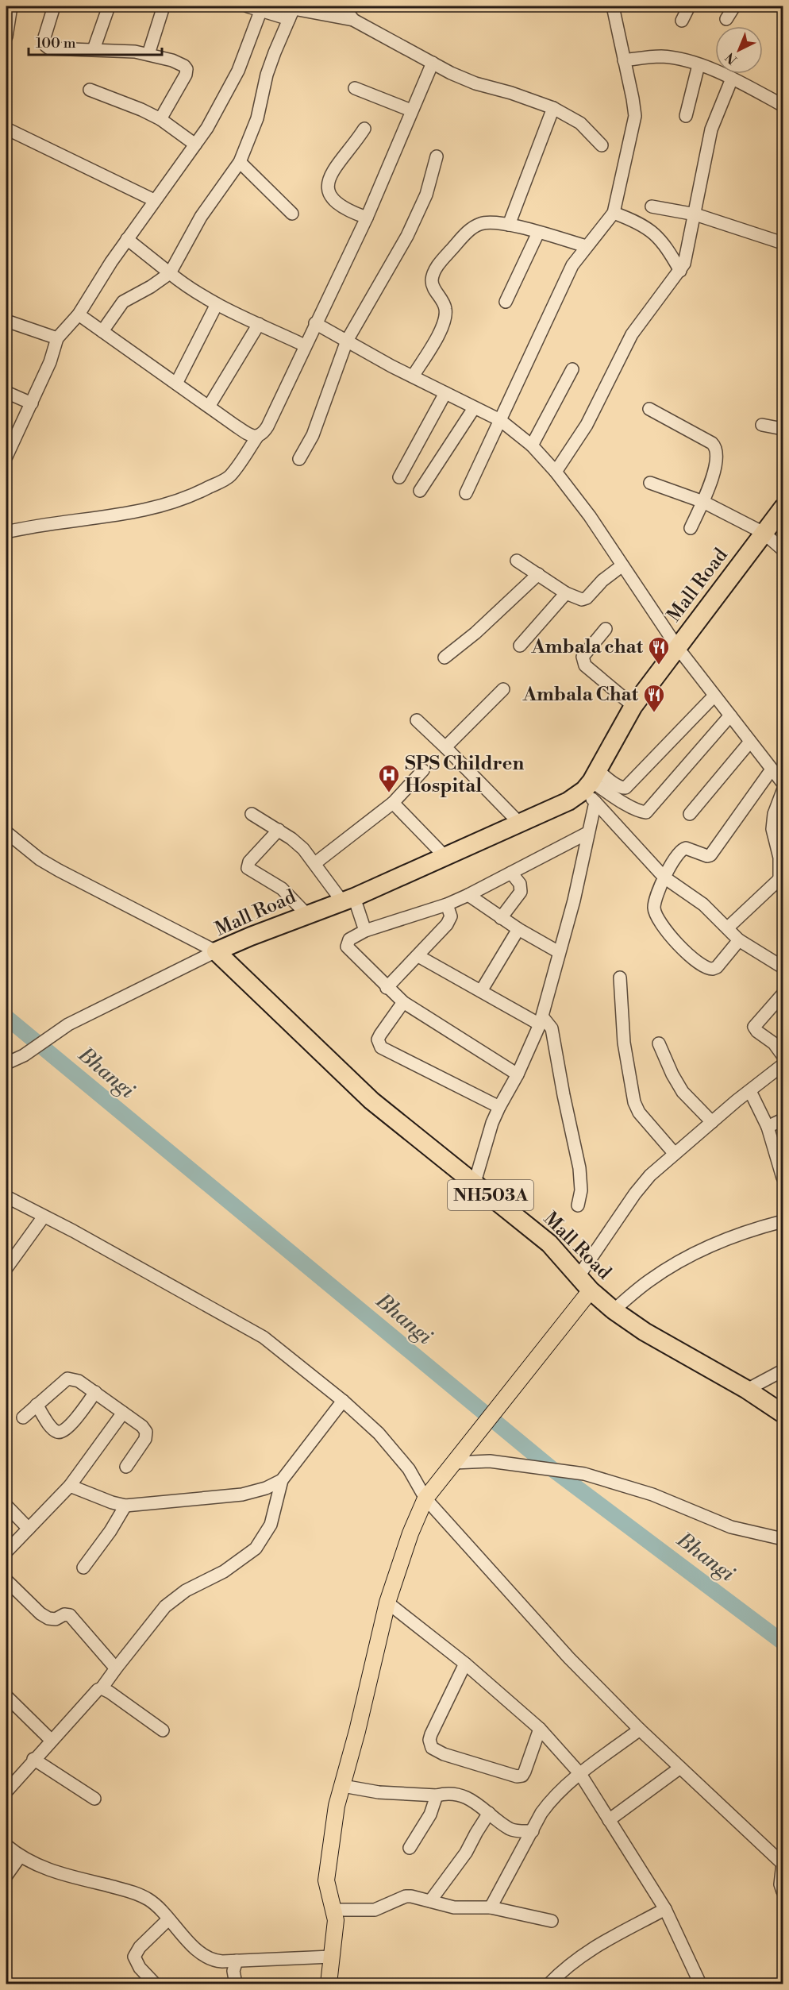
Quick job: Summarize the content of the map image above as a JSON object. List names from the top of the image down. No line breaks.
{"streets":{"highway":["Mall Road","NH503A"]},"water":["Bhangi"],"places":{"restaurant":["Ambala chat","Ambala Chat"],"hospital":["SPS Children Hospital"]},"scale_bar":"100 m","north":"bottom left"}
